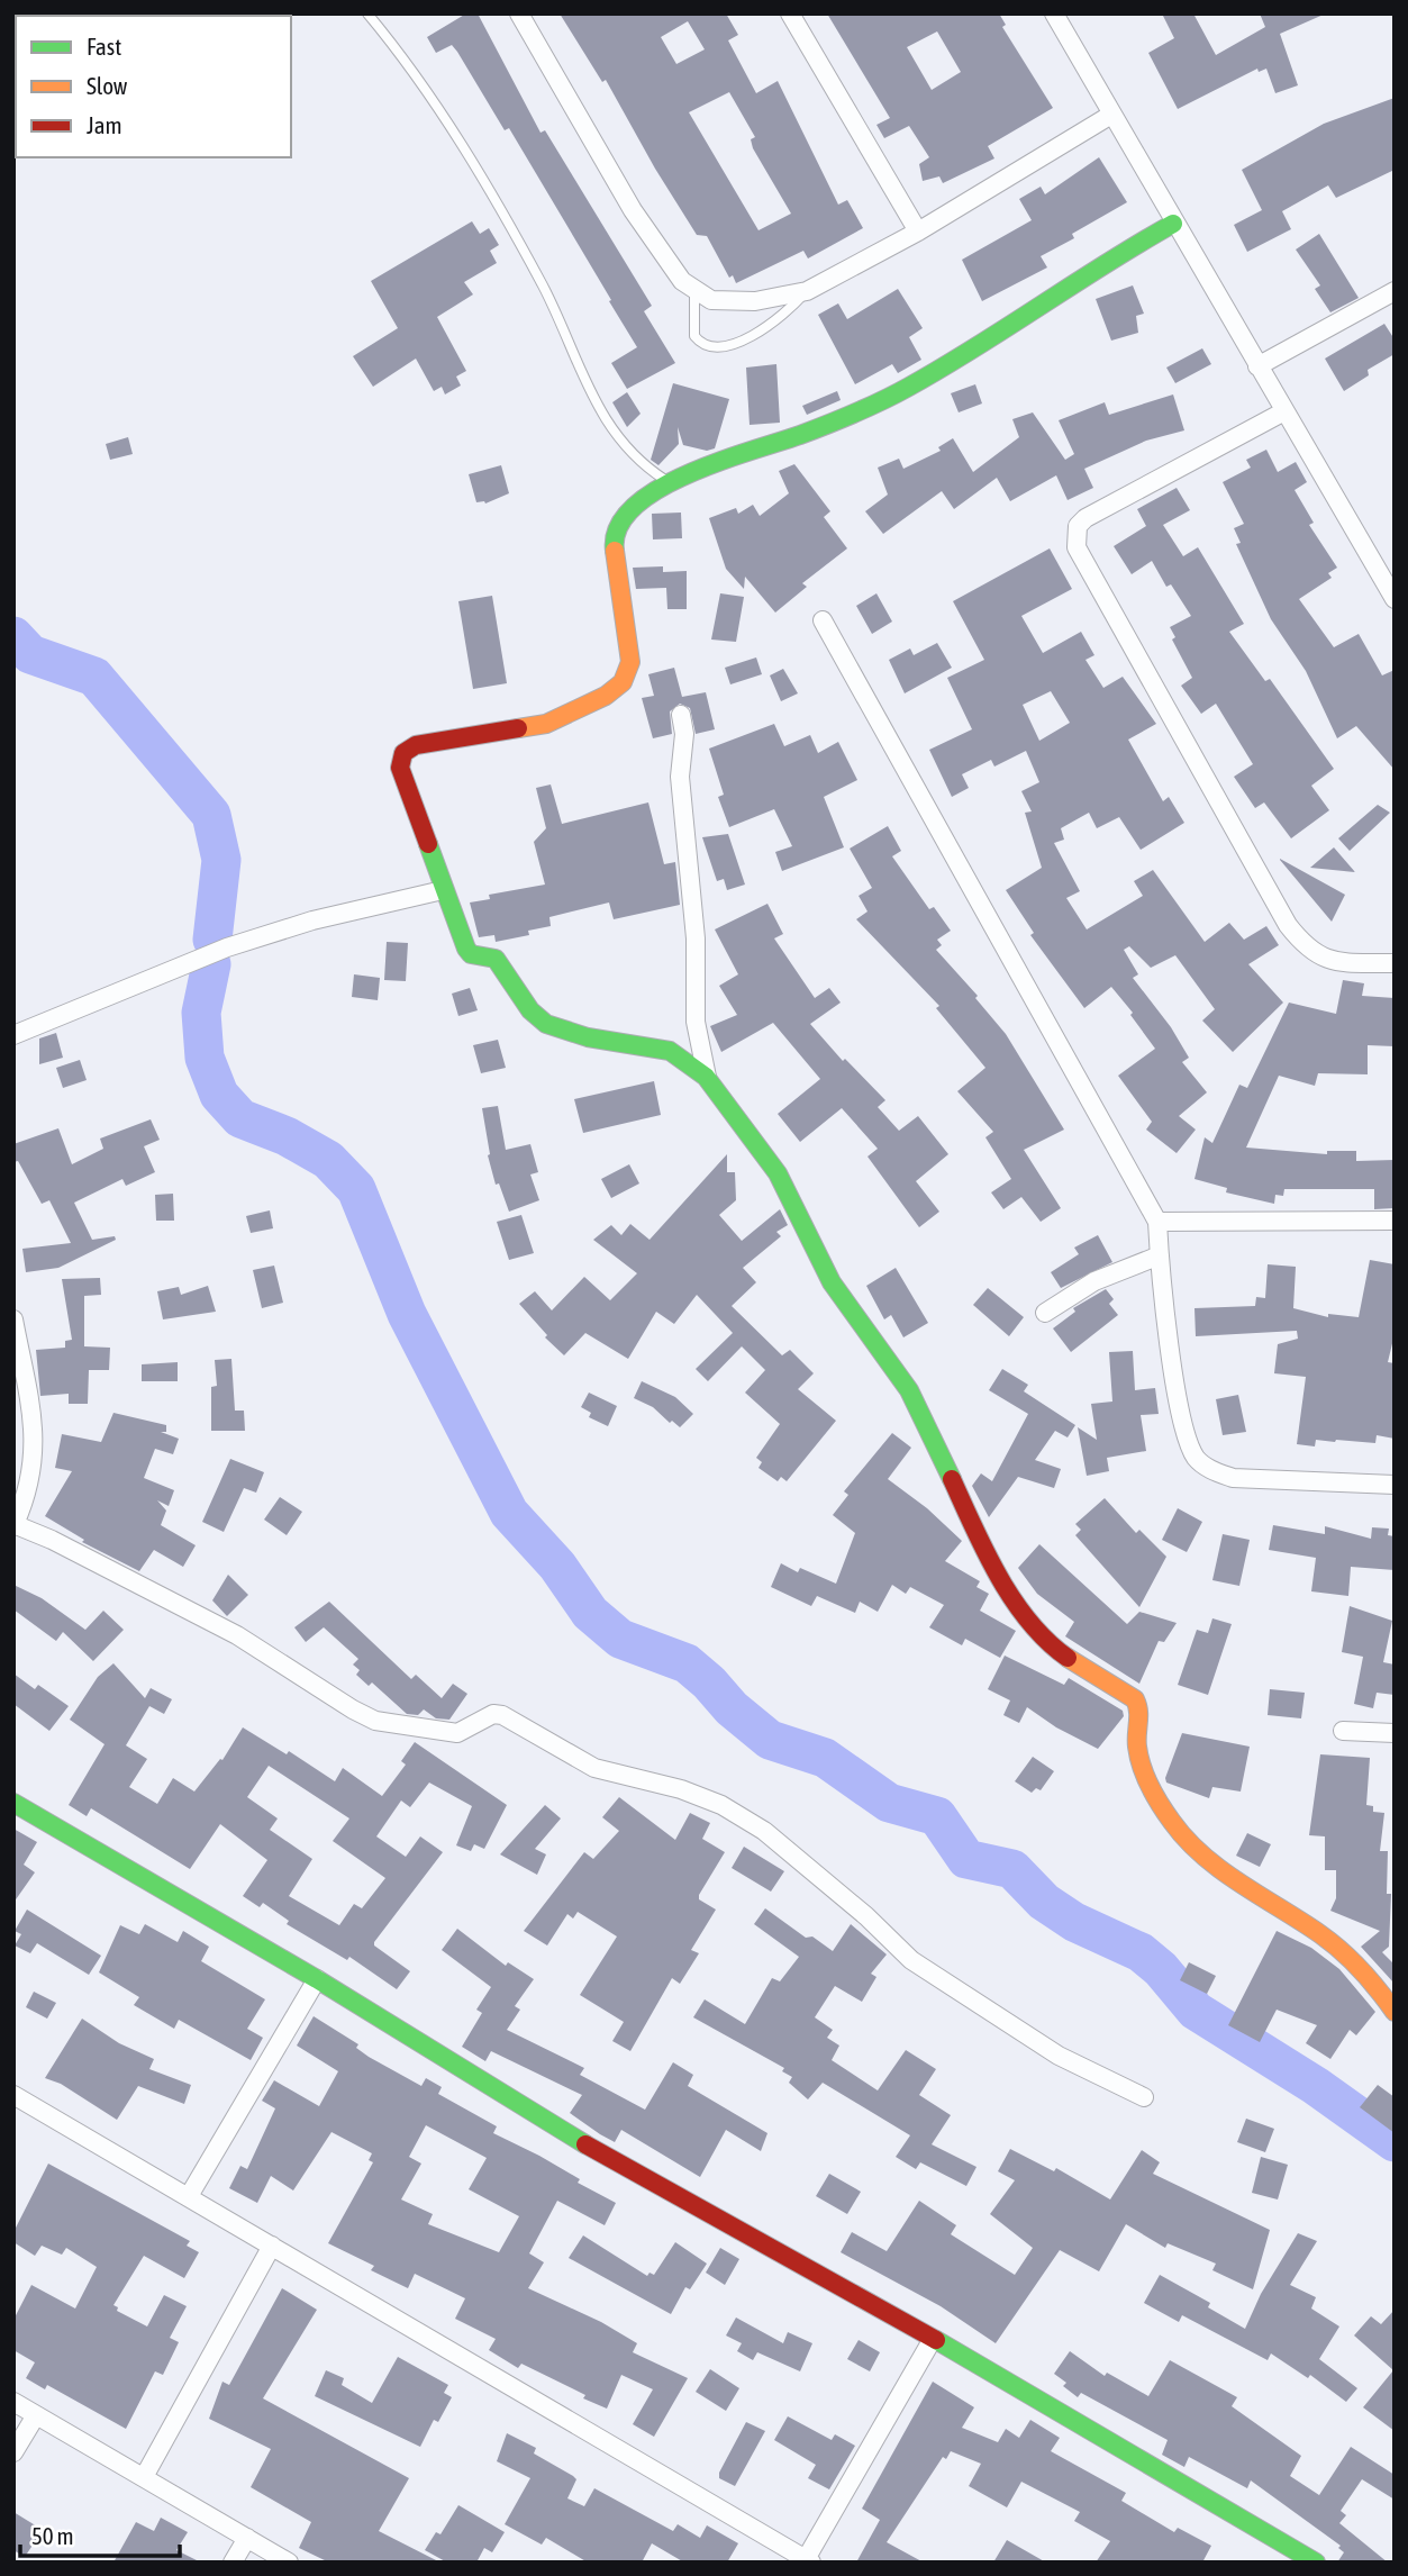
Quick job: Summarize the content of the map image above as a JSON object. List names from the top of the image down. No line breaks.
{"legend":["Fast","Slow","Jam"],"scale_bar":"50 m"}
